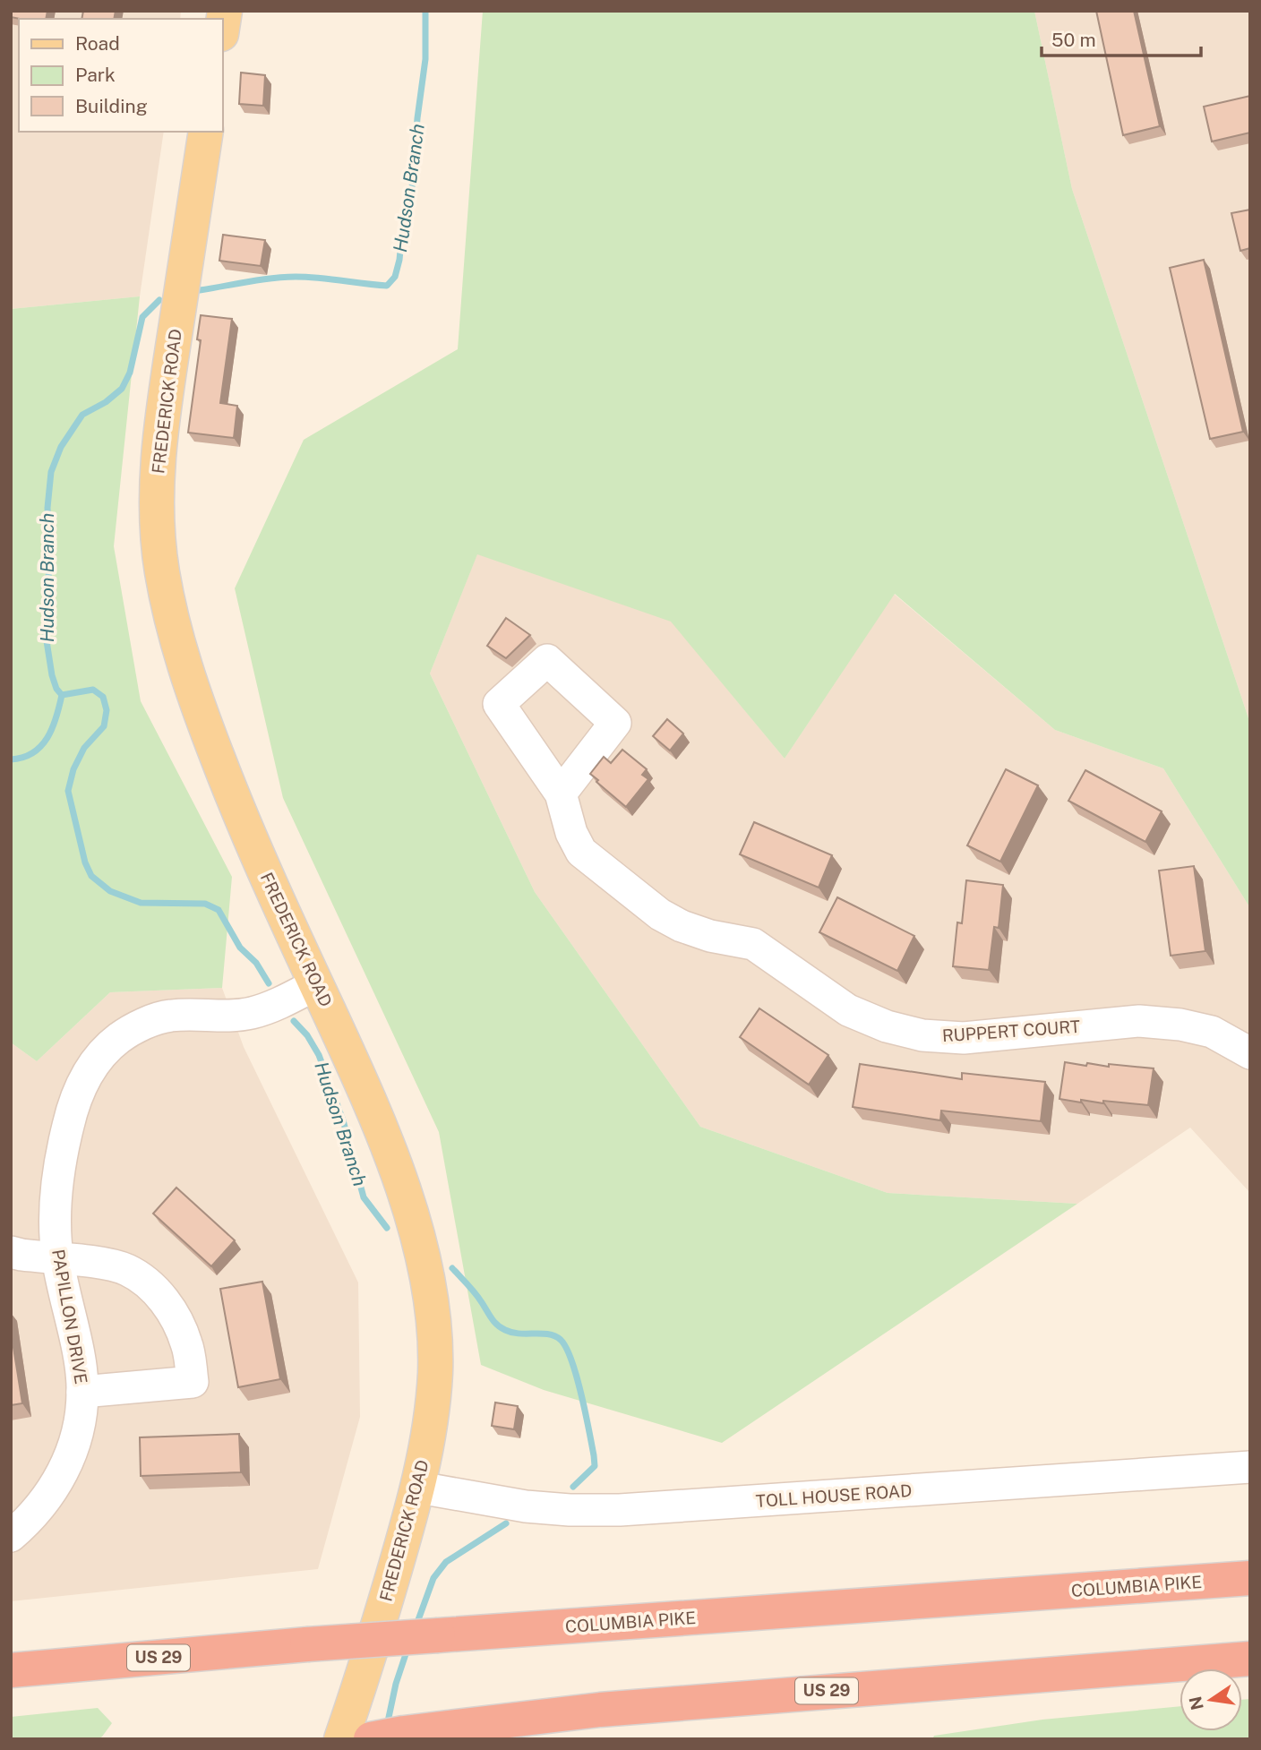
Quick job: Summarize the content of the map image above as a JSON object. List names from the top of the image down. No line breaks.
{"streets":{"highway":["COLUMBIA PIKE","US 29"],"main road":["FREDERICK ROAD"],"street":["RUPPERT COURT","PAPILLON DRIVE","TOLL HOUSE ROAD"]},"crossings":[["FREDERICK ROAD","PAPILLON DRIVE"],["FREDERICK ROAD","TOLL HOUSE ROAD"]],"water":["Hudson Branch"],"legend":["Road","Park","Building"],"scale_bar":"50 m","north":"left"}
